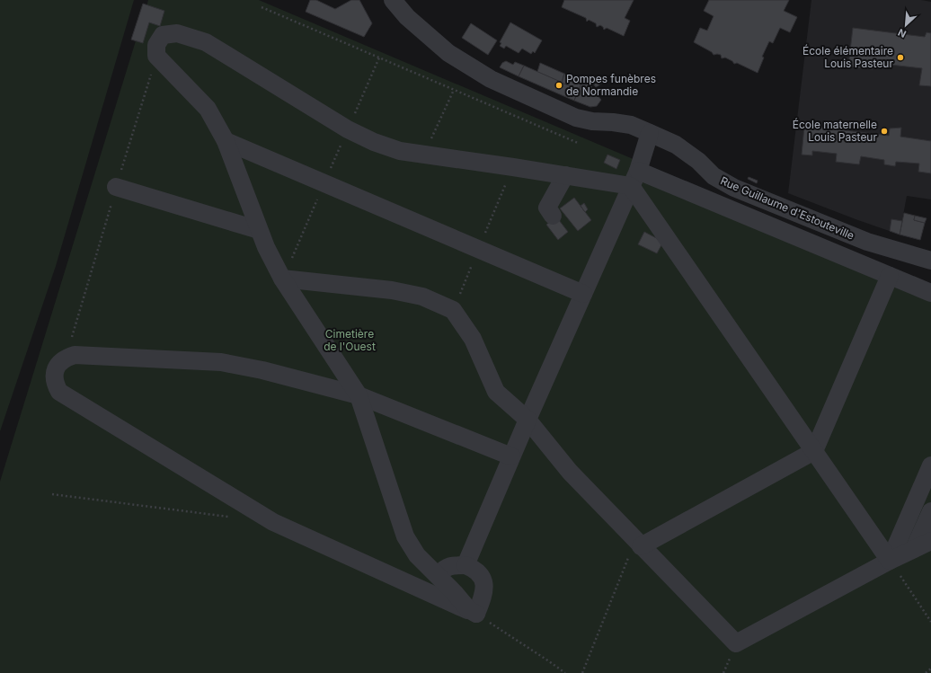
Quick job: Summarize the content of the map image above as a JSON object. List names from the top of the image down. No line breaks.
{"streets":{"street":["Rue Guillaume d'Estouteville"]},"parks":["Cimetière de l'Ouest"],"places":["École élémentaire Louis Pasteur","Pompes funèbres de Normandie","École maternelle Louis Pasteur"],"north":"bottom left"}
